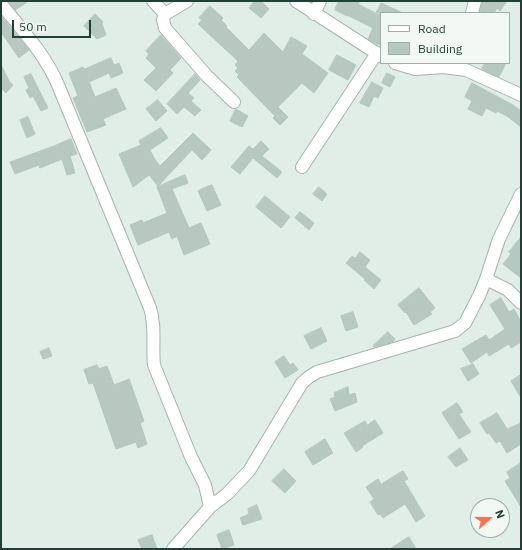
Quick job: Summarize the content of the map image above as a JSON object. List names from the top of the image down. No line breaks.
{"legend":["Road","Building"],"scale_bar":"50 m","north":"right"}
